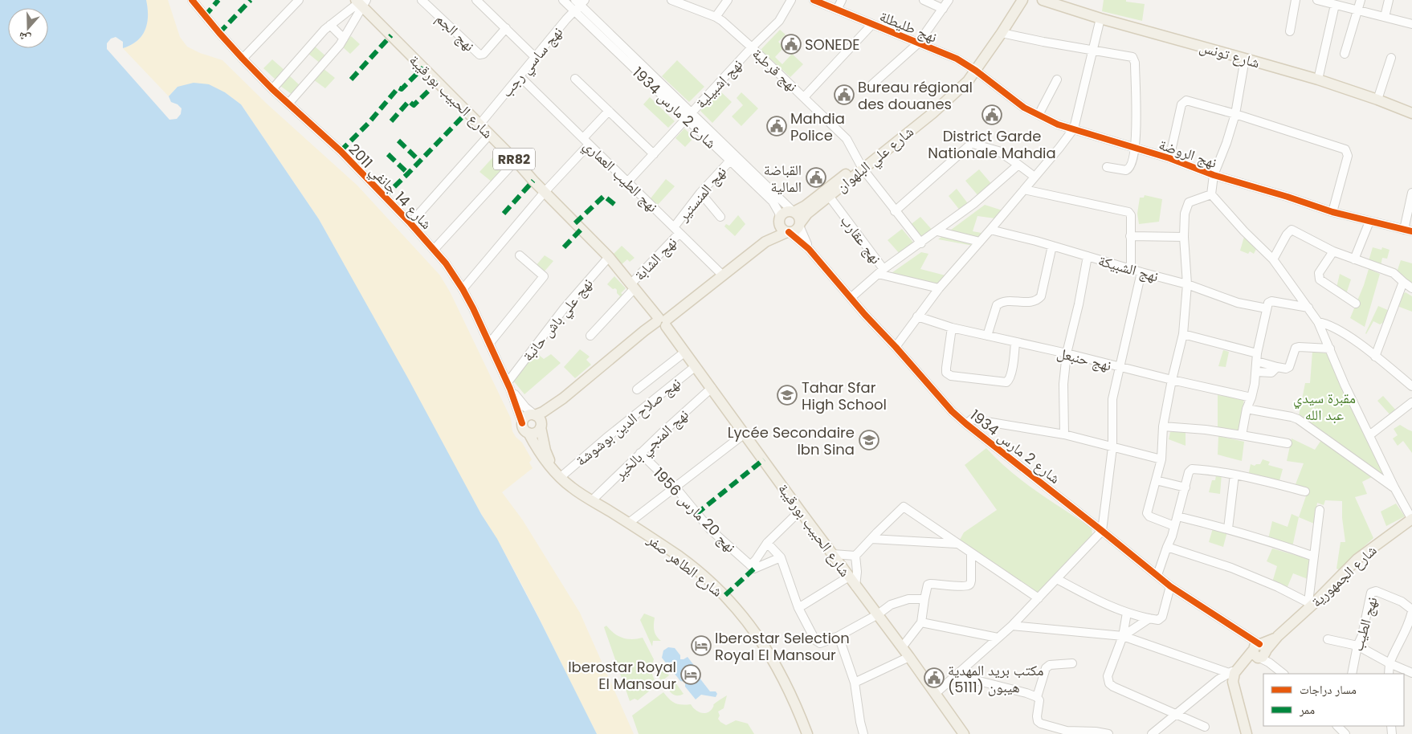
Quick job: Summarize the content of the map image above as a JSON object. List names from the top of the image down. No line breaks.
{"streets":{"main road":["شارع تونس","شارع الحبيب بورقيبة","RR82","شارع علي البلهوان","شارع الطاهر صفر","شارع الجمهورية"],"street":["نهج طليطلة","نهج الجم","نهج ساسي رجب","نهج قرطبة","نهج إشبيلية","شارع 2 مارس 1934","نهج الروضة","نهج الطيب العماري","شارع 14 جانفي 2011","نهج المنستير","نهج عقارب","نهج الشابة","نهج الشبيكة","نهج علي باش حانبة","نهج حنبعل","نهج صلاح الدين بوشوشة","نهج المنجي بالخير","نهج 20 مارس 1956","نهج الطيب"]},"crossings":[["نهج طليطلة","نهج الروضة"],["نهج طليطلة","شارع علي البلهوان"],["نهج ساسي رجب","شارع الحبيب بورقيبة"],["نهج ساسي رجب","شارع 2 مارس 1934"],["نهج ساسي رجب","نهج الطيب العماري"],["نهج قرطبة","نهج إشبيلية"],["نهج قرطبة","شارع علي البلهوان"],["نهج إشبيلية","شارع 2 مارس 1934"],["نهج إشبيلية","نهج الطيب العماري"],["شارع الحبيب بورقيبة","نهج الشابة"],["شارع الحبيب بورقيبة","نهج علي باش حانبة"],["شارع الحبيب بورقيبة","نهج صلاح الدين بوشوشة"],["شارع الحبيب بورقيبة","نهج المنجي بالخير"],["شارع 2 مارس 1934","شارع علي البلهوان"],["شارع 2 مارس 1934","نهج المنستير"],["شارع 2 مارس 1934","شارع الجمهورية"],["نهج الروضة","شارع علي البلهوان"],["شارع علي البلهوان","نهج عقارب"],["نهج الطيب العماري","نهج المنستير"],["نهج الطيب العماري","نهج الشابة"],["شارع 14 جانفي 2011","نهج علي باش حانبة"],["شارع 14 جانفي 2011","شارع الطاهر صفر"],["نهج المنستير","نهج الشابة"],["نهج صلاح الدين بوشوشة","شارع الطاهر صفر"],["نهج المنجي بالخير","نهج 20 مارس 1956"],["نهج المنجي بالخير","شارع الطاهر صفر"]],"parks":["مقبرة سيدي عبد الله"],"places":{"public building":["SONEDE","Bureau régional des douanes","District Garde Nationale Mahdia","Mahdia Police","القباضة المالية","مكتب بريد المهدية هيبون (5111)"],"school or university":["Tahar Sfar High School","Lycée Secondaire Ibn Sina"],"hotel":["Iberostar Selection Royal El Mansour","Iberostar Royal El Mansour"]},"legend":["مسار دراجات","ممر"],"north":"bottom"}
